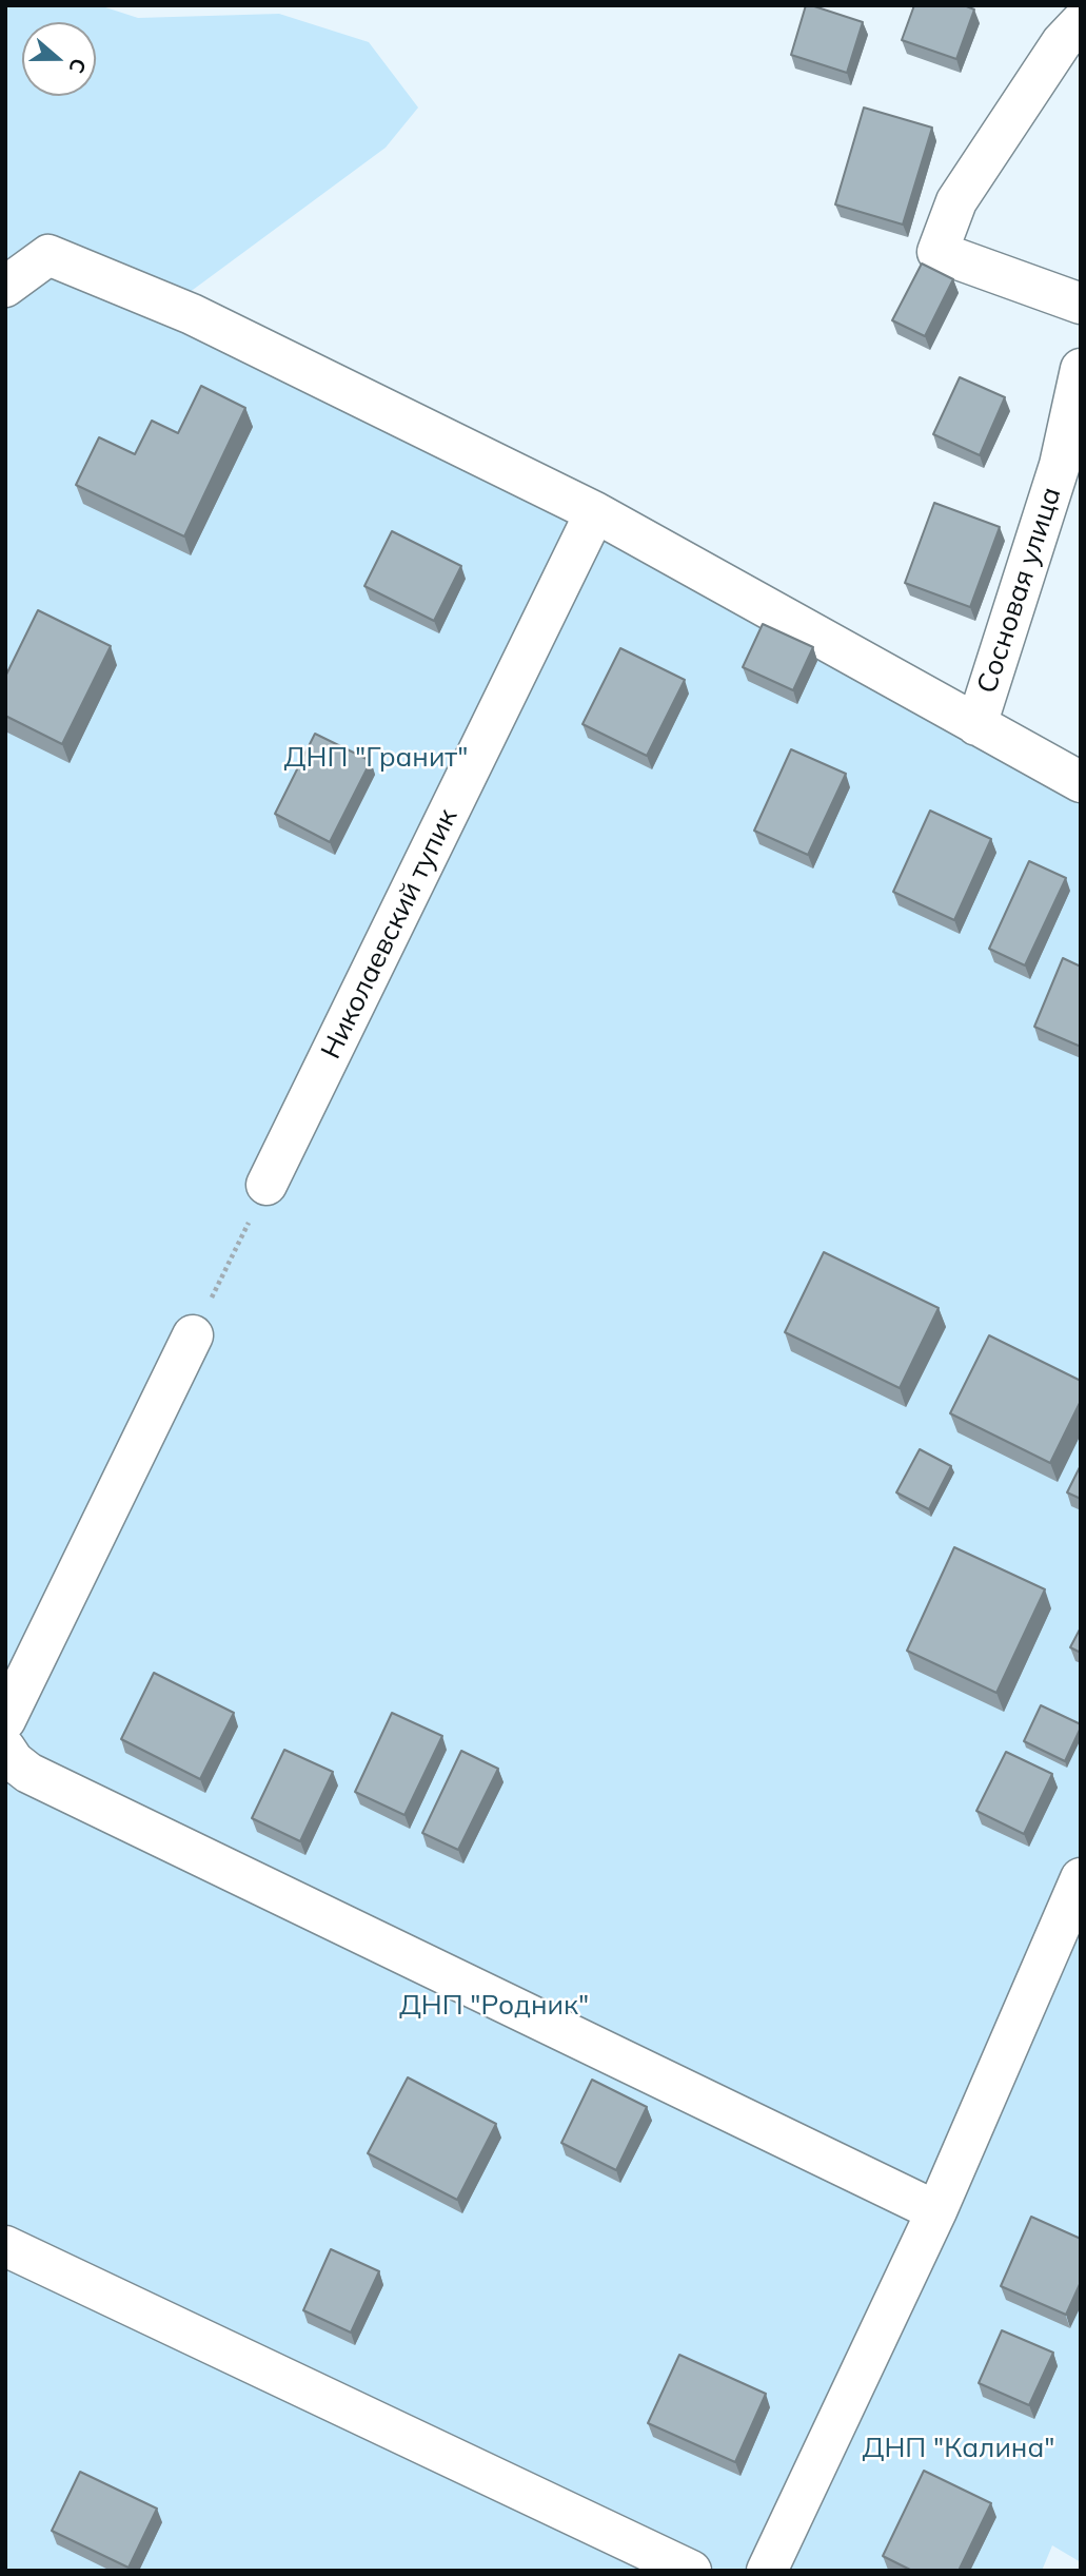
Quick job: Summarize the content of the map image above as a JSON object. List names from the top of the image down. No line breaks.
{"streets":{"street":["Сосновая улица","Николаевский тупик"]},"parks":["ДНП \"Гранит\"","ДНП \"Родник\"","ДНП \"Калина\""],"north":"right"}
